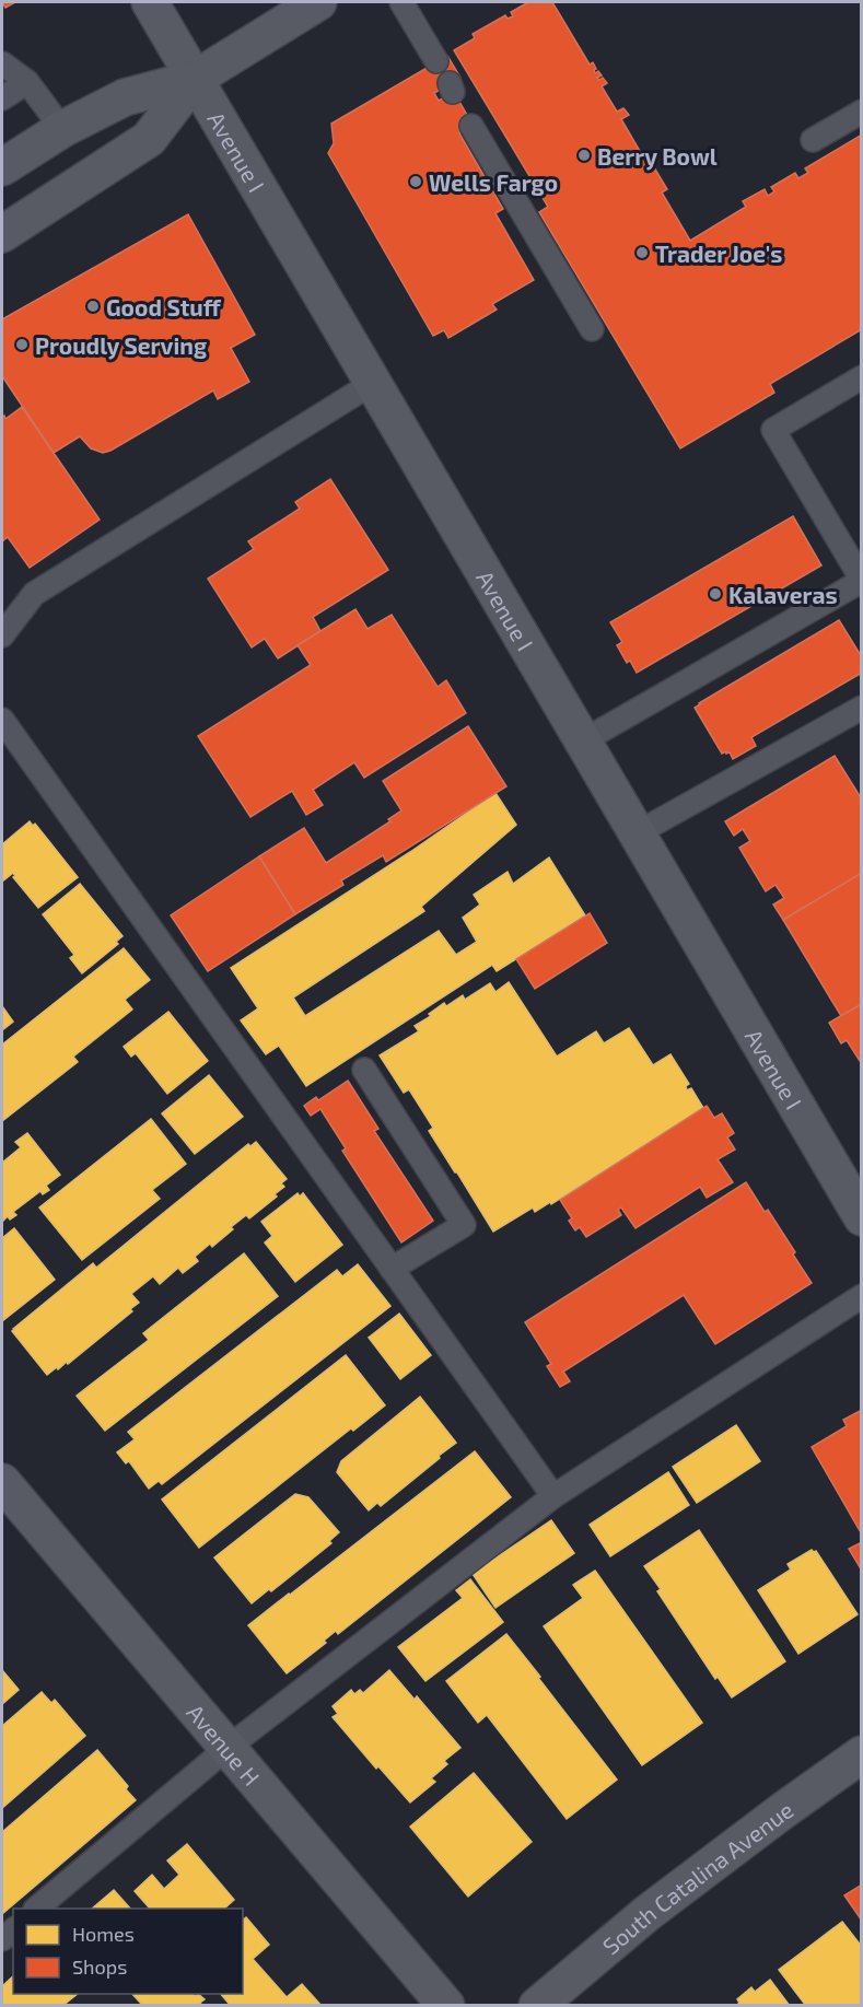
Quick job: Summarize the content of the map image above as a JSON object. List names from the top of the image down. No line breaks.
{"streets":{"street":["Avenue I","Avenue H","South Catalina Avenue"]},"places":["Berry Bowl","Wells Fargo","Trader Joe's","Good Stuff","Proudly Serving","Kalaveras"],"legend":["Homes","Shops"]}
